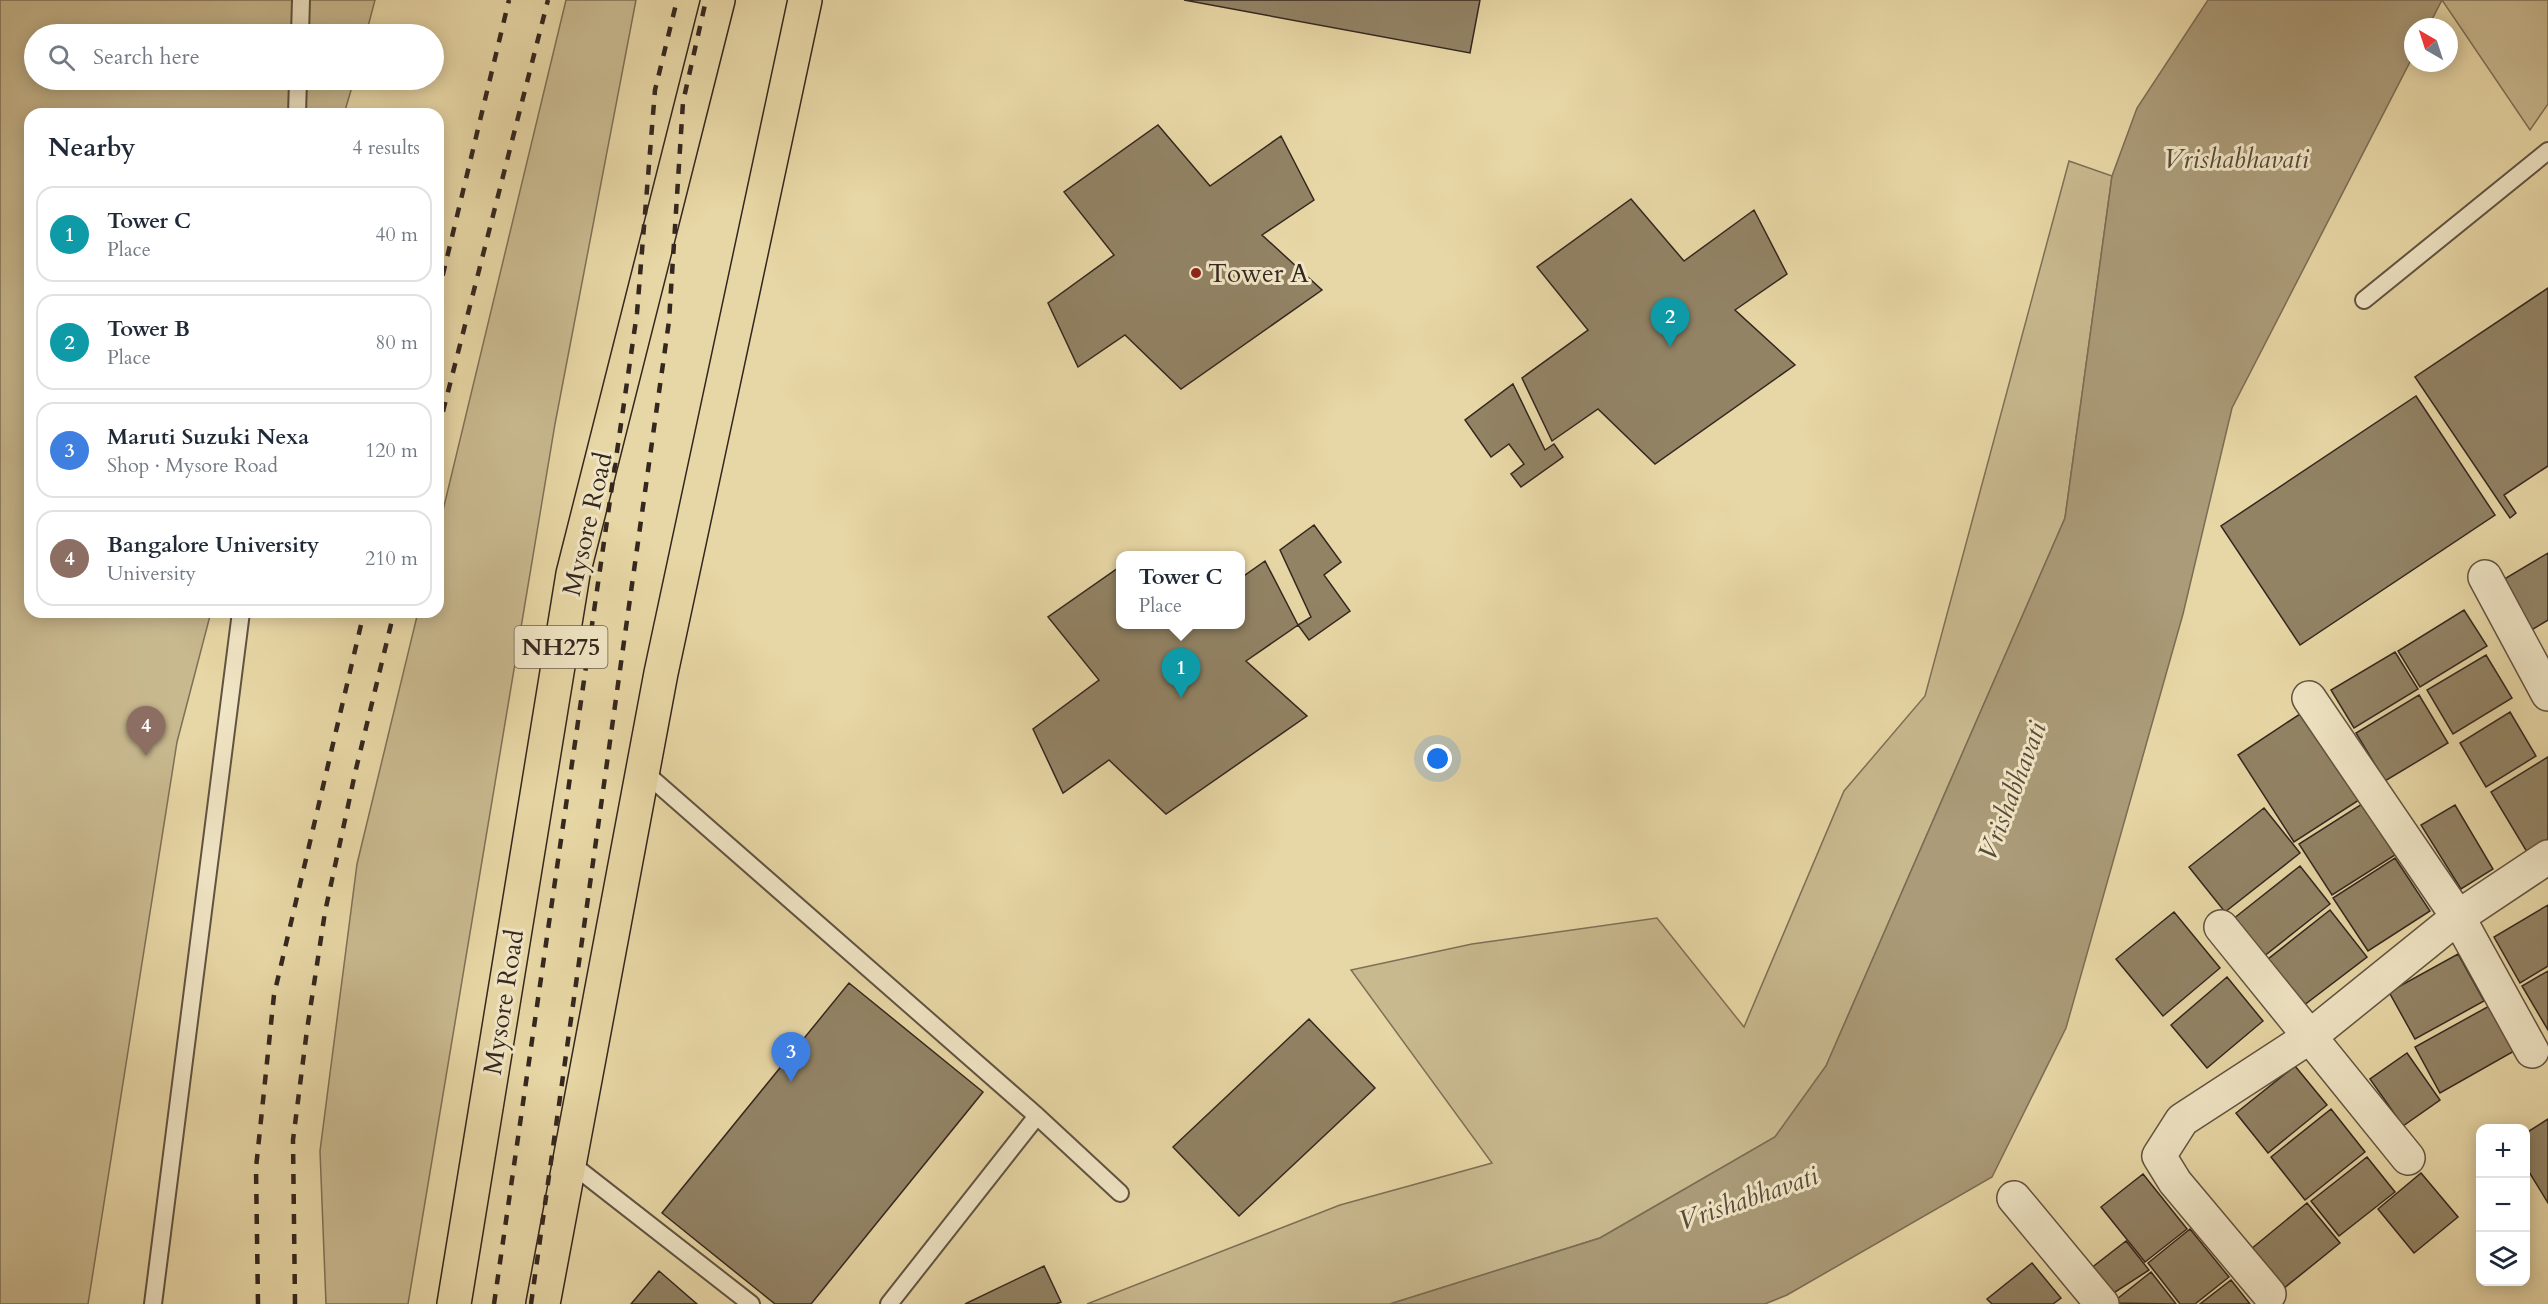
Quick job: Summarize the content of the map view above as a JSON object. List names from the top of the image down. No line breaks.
{"streets":{"highway":["Mysore Road","NH275"]},"water":["Vrishabhavati"],"places":["Tower A"],"north":"top left","page":{"search":"Search here","heading":["Nearby","4 results"],"list":[{"mark":"1","name":"Tower C","note":"Place","value":"40 m"},{"mark":"2","name":"Tower B","note":"Place","value":"80 m"},{"mark":"3","name":"Maruti Suzuki Nexa","note":"Shop · Mysore Road","value":"120 m"},{"mark":"4","name":"Bangalore University","note":"University","value":"210 m"}],"pins":["2","1","4","3"],"popup":["Tower C","Place"],"map_buttons":["+","−"]}}
